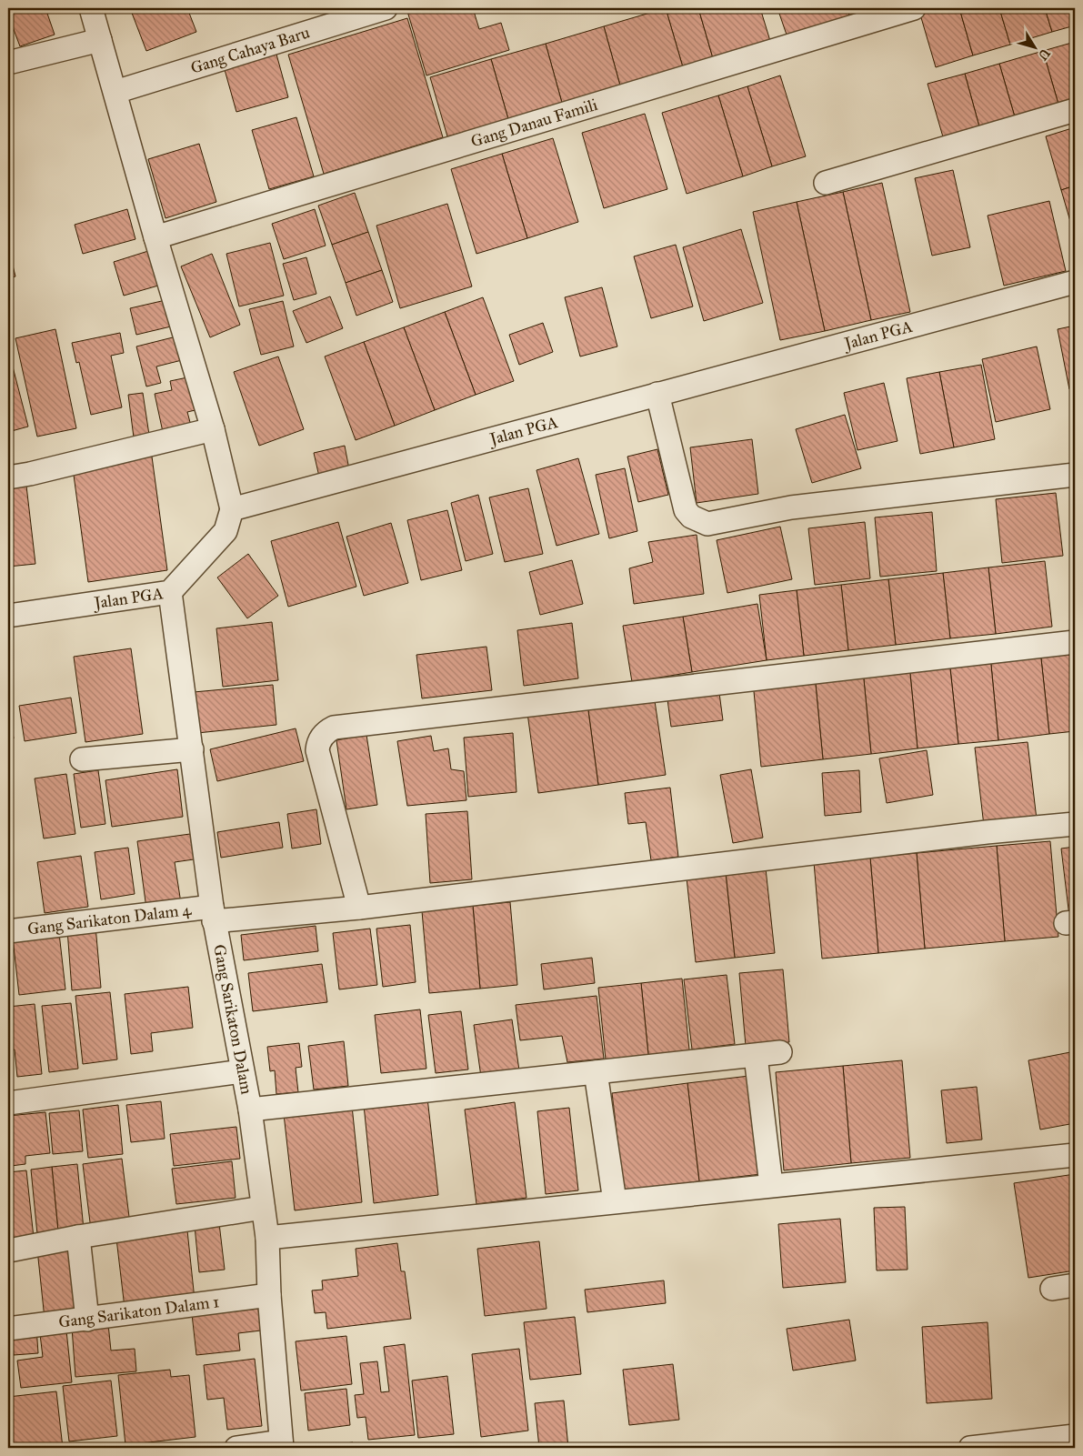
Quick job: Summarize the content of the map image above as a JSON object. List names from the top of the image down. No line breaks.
{"streets":{"street":["Gang Cahaya Baru","Gang Danau Famili","Jalan PGA","Gang Sarikaton Dalam 4","Gang Sarikaton Dalam","Gang Sarikaton Dalam 1"]},"crossings":[["Jalan PGA","Gang Sarikaton Dalam"],["Gang Sarikaton Dalam 4","Gang Sarikaton Dalam"],["Gang Sarikaton Dalam","Gang Sarikaton Dalam 1"]],"north":"bottom right"}
